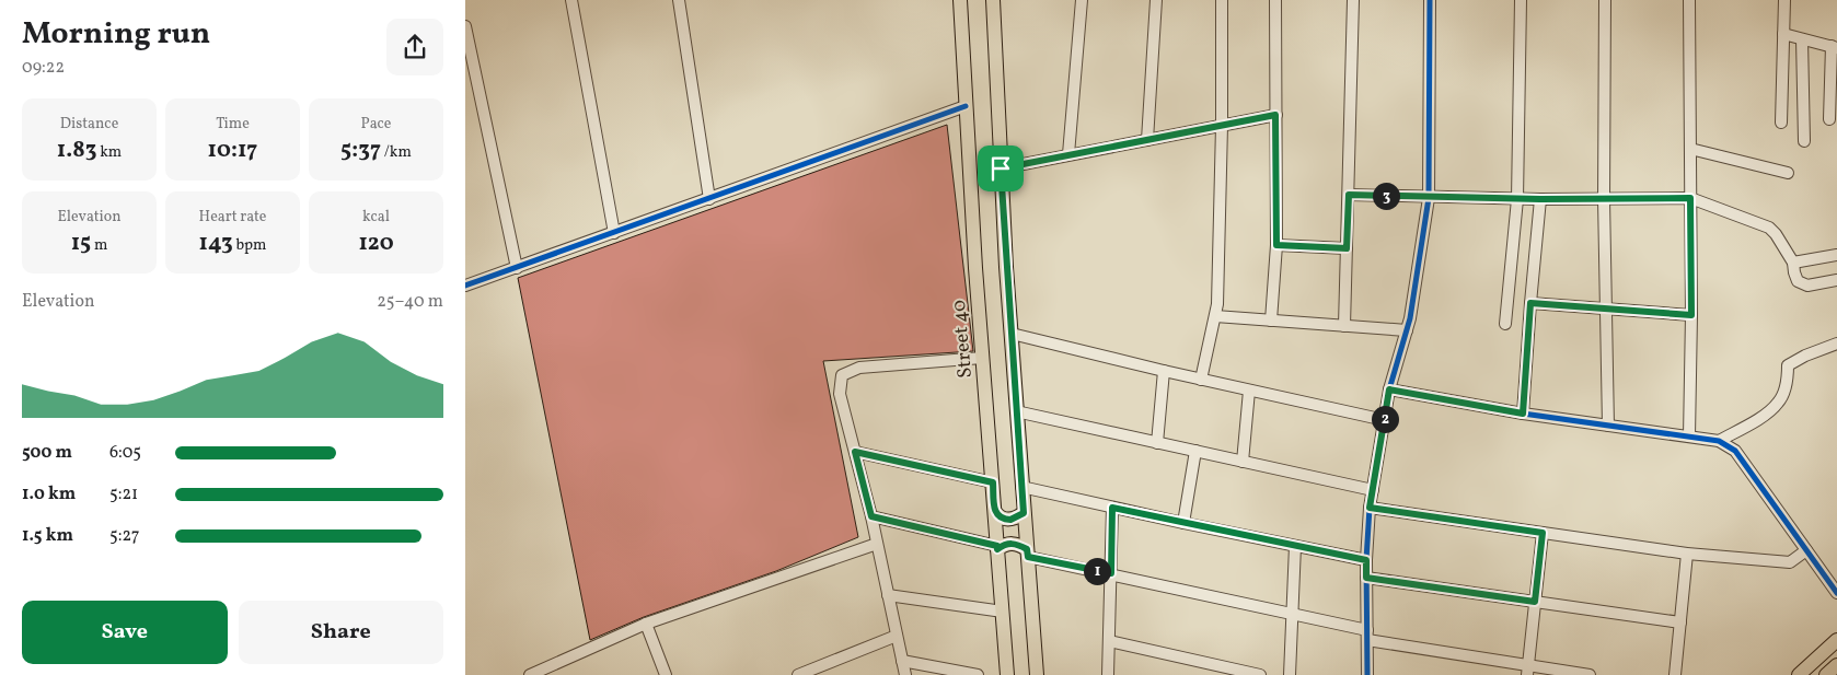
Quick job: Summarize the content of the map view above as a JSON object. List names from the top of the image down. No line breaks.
{"streets":{"main road":["Street 40"]},"page":{"heading":["Morning run","09:22"],"stats":[["Distance","1.83 km"],["Time","10:17"],["Pace","5:37 /km"],["Elevation","15 m"],["Heart rate","143 bpm"],["kcal","120"]],"pins":["3","2","1"],"chart":["Elevation","25–40 m"],"list":[{"name":"500 m","note":"6:05"},{"name":"1.0 km","note":"5:21"},{"name":"1.5 km","note":"5:27"}],"buttons":["Save","Share"]}}
